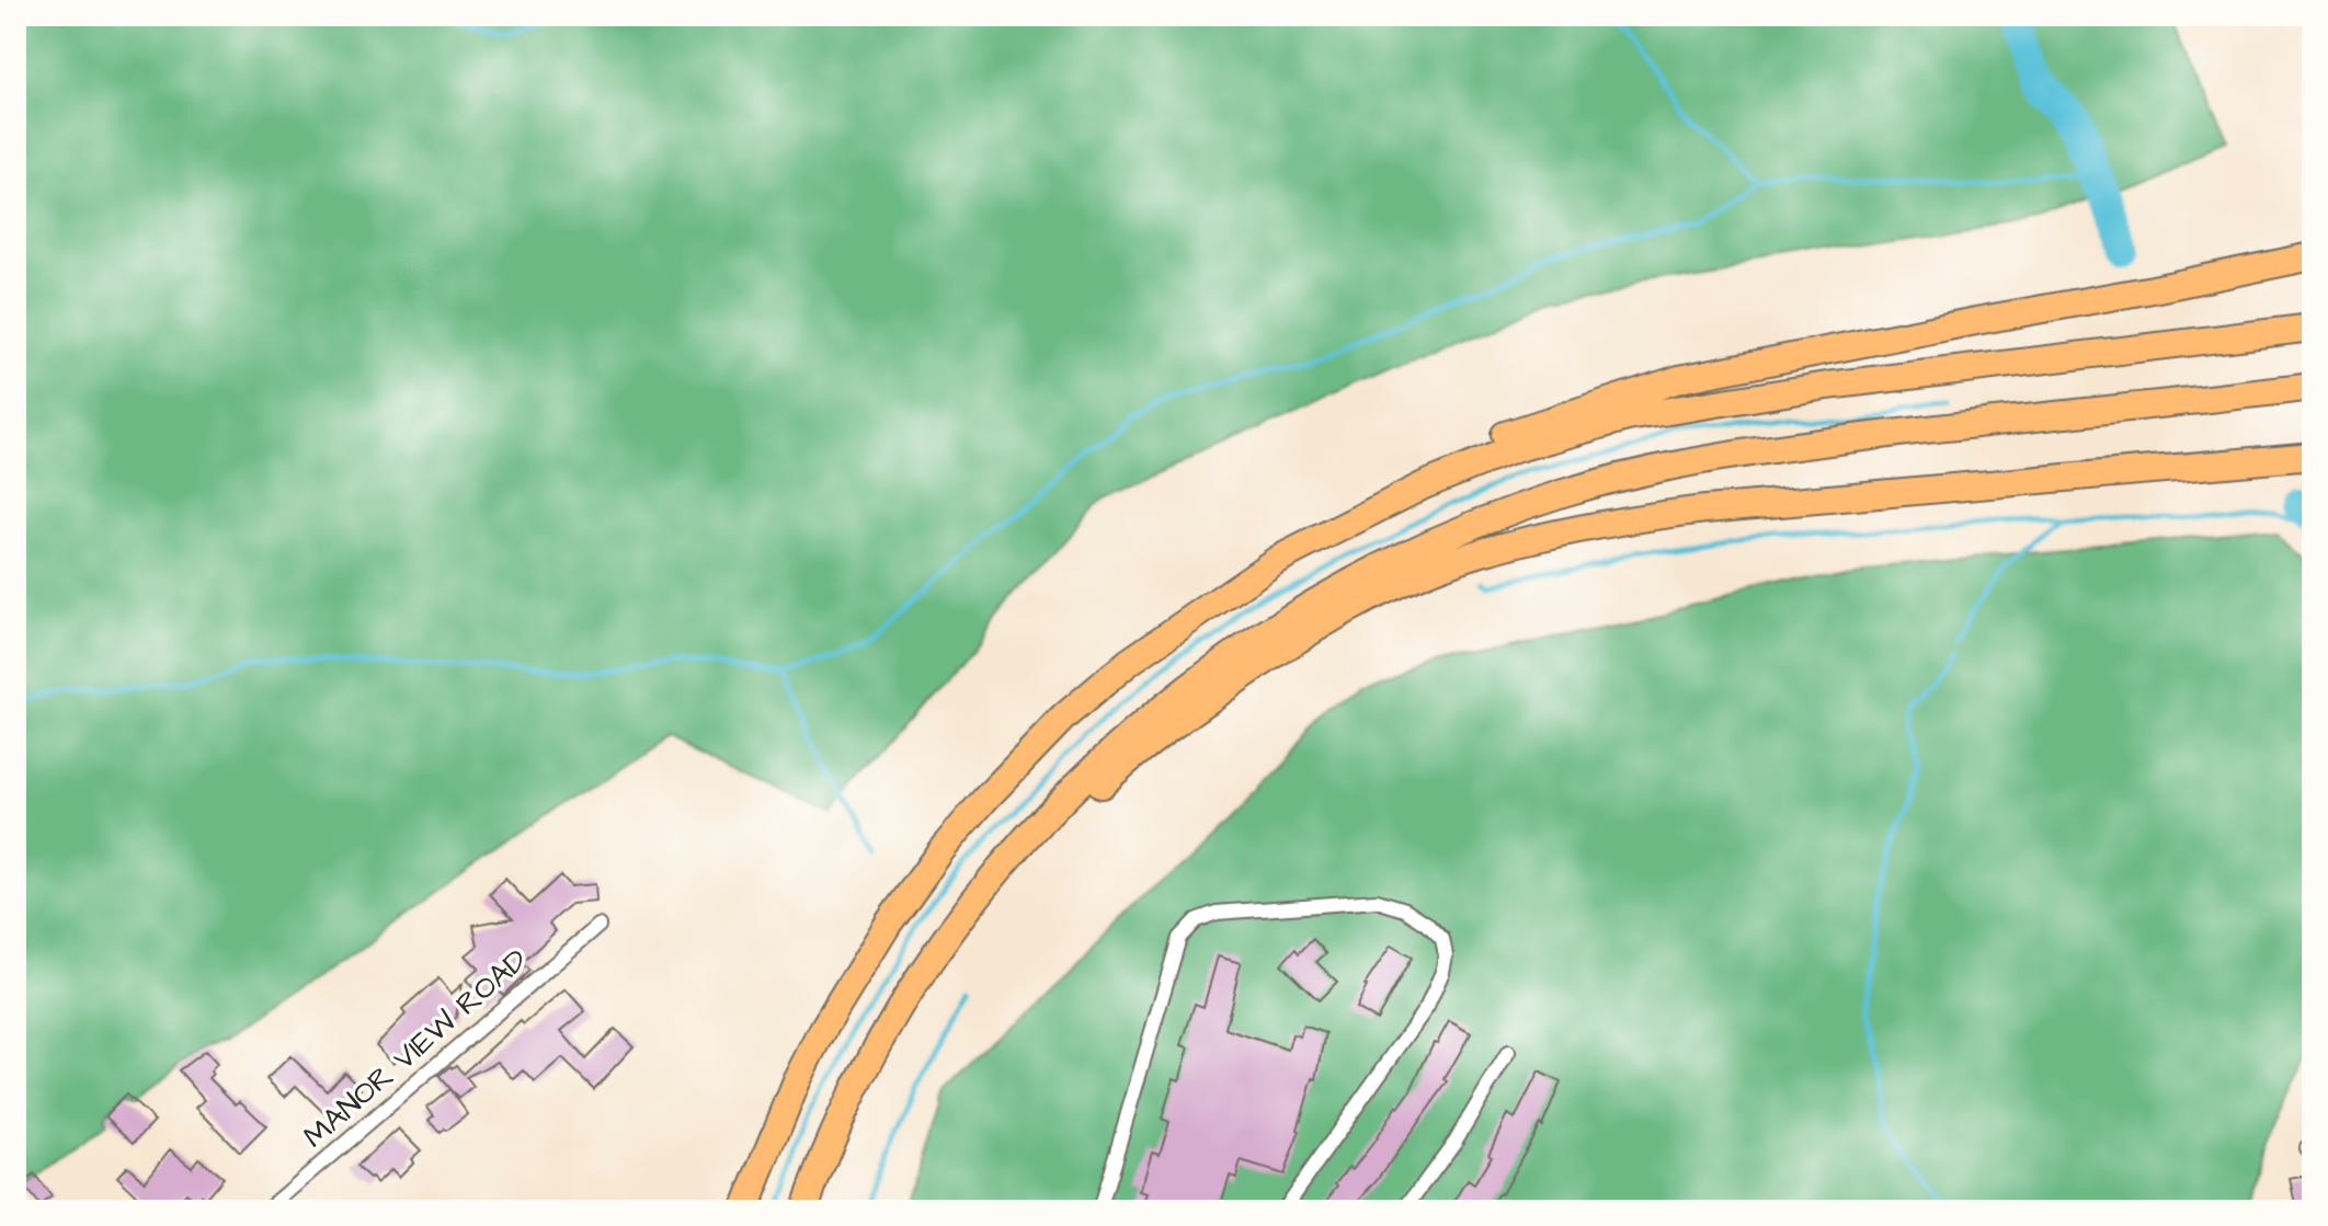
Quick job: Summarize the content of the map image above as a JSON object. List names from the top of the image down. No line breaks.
{"streets":{"street":["MANOR VIEW ROAD"]}}
